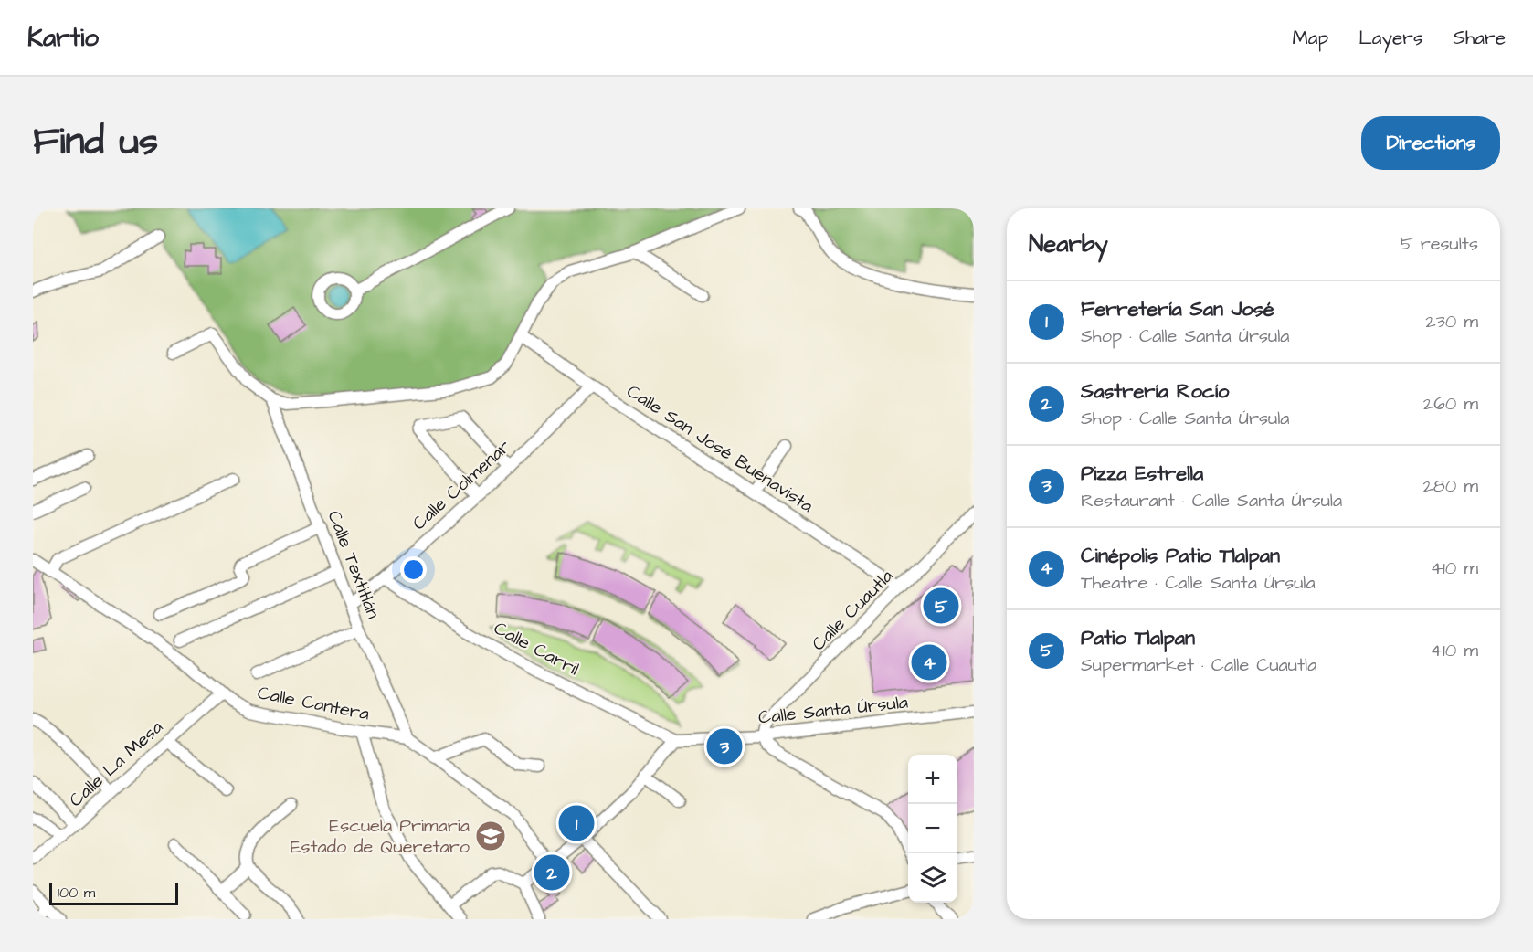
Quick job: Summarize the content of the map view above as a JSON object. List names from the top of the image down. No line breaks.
{"streets":{"street":["Calle San José Buenavista","Calle Colmenar","Calle Textitlán","Calle Cuautla","Calle Carril","Calle Cantera","Calle Santa Úrsula","Calle La Mesa"]},"crossings":[["Calle San José Buenavista","Calle Colmenar"],["Calle San José Buenavista","Calle Cuautla"],["Calle Colmenar","Calle Textitlán"],["Calle Colmenar","Calle Carril"],["Calle Textitlán","Calle Cantera"],["Calle Cuautla","Calle Santa Úrsula"],["Calle Carril","Calle Santa Úrsula"],["Calle Cantera","Calle La Mesa"]],"places":{"school or university":["Escuela Primaria Estado de Queretaro"]},"scale_bar":"100 m","page":{"header":"Kartio","nav":["Map","Layers","Share"],"title":"Find us","buttons":"Directions","heading":["Nearby","5 results"],"list":[{"mark":"1","name":"Ferretería San José","note":"Shop · Calle Santa Úrsula","value":"230 m"},{"mark":"2","name":"Sastrería Rocío","note":"Shop · Calle Santa Úrsula","value":"260 m"},{"mark":"3","name":"Pizza Estrella","note":"Restaurant · Calle Santa Úrsula","value":"280 m"},{"mark":"4","name":"Cinépolis Patio Tlalpan","note":"Theatre · Calle Santa Úrsula","value":"410 m"},{"mark":"5","name":"Patio Tlalpan","note":"Supermarket · Calle Cuautla","value":"410 m"}],"pins":["5","4","3","1","2"],"map_buttons":["+","−"],"scale":"100 m"}}
